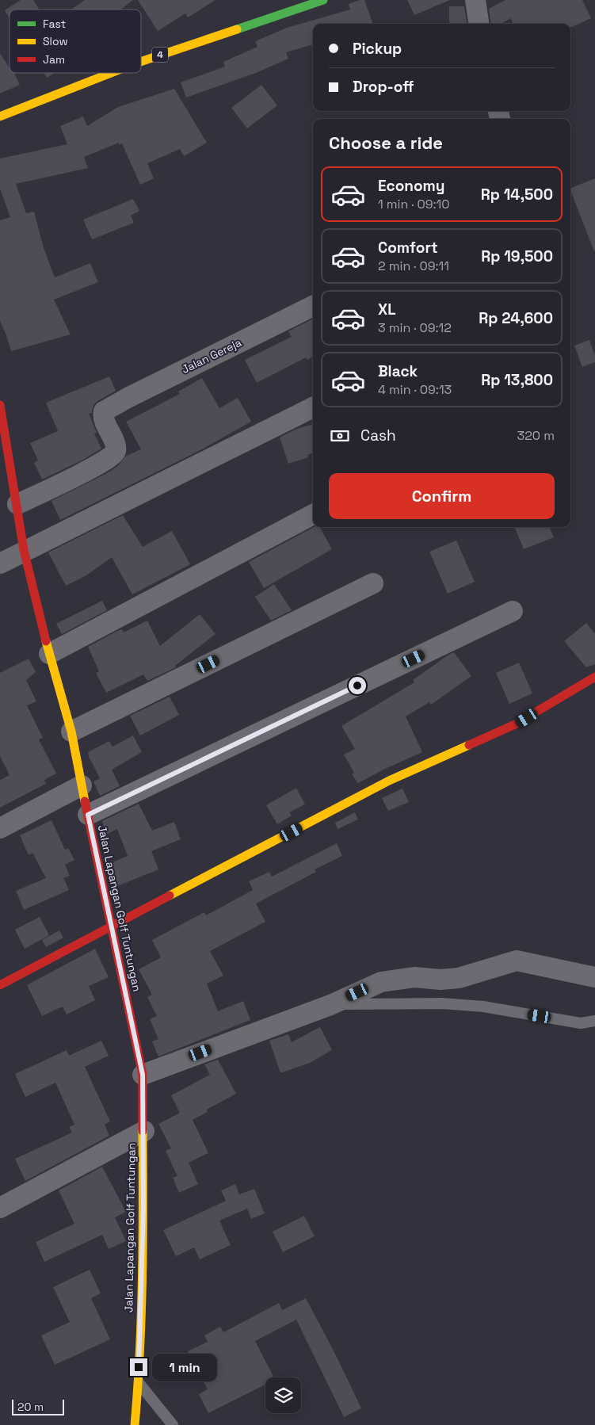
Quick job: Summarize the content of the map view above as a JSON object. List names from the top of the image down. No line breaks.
{"streets":{"main road":["4","Jalan Lapangan Golf Tuntungan"],"street":["Jalan Gereja"]},"crossings":[["Jalan Gereja","Jalan Lapangan Golf Tuntungan"]],"legend":["Fast","Slow","Jam"],"scale_bar":"20 m","page":{"banner":["Pickup","Drop-off"],"heading":"Choose a ride","list":[{"name":"Economy","note":"1 min · 09:10","value":"Rp 14,500"},{"name":"Comfort","note":"2 min · 09:11","value":"Rp 19,500"},{"name":"XL","note":"3 min · 09:12","value":"Rp 24,600"},{"name":"Black","note":"4 min · 09:13","value":"Rp 13,800"}],"pay":["Cash","320 m"],"buttons":"Confirm","bubble":"1 min","scale":"20 m"}}
